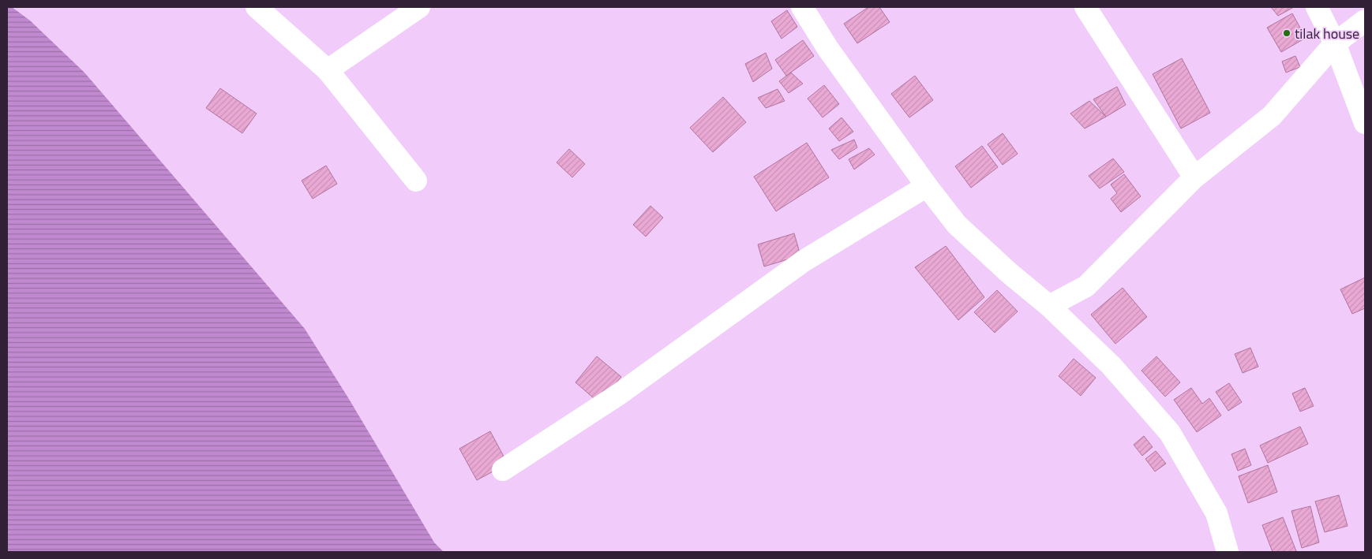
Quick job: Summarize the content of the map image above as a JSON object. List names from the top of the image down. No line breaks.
{"places":["tilak house"]}
